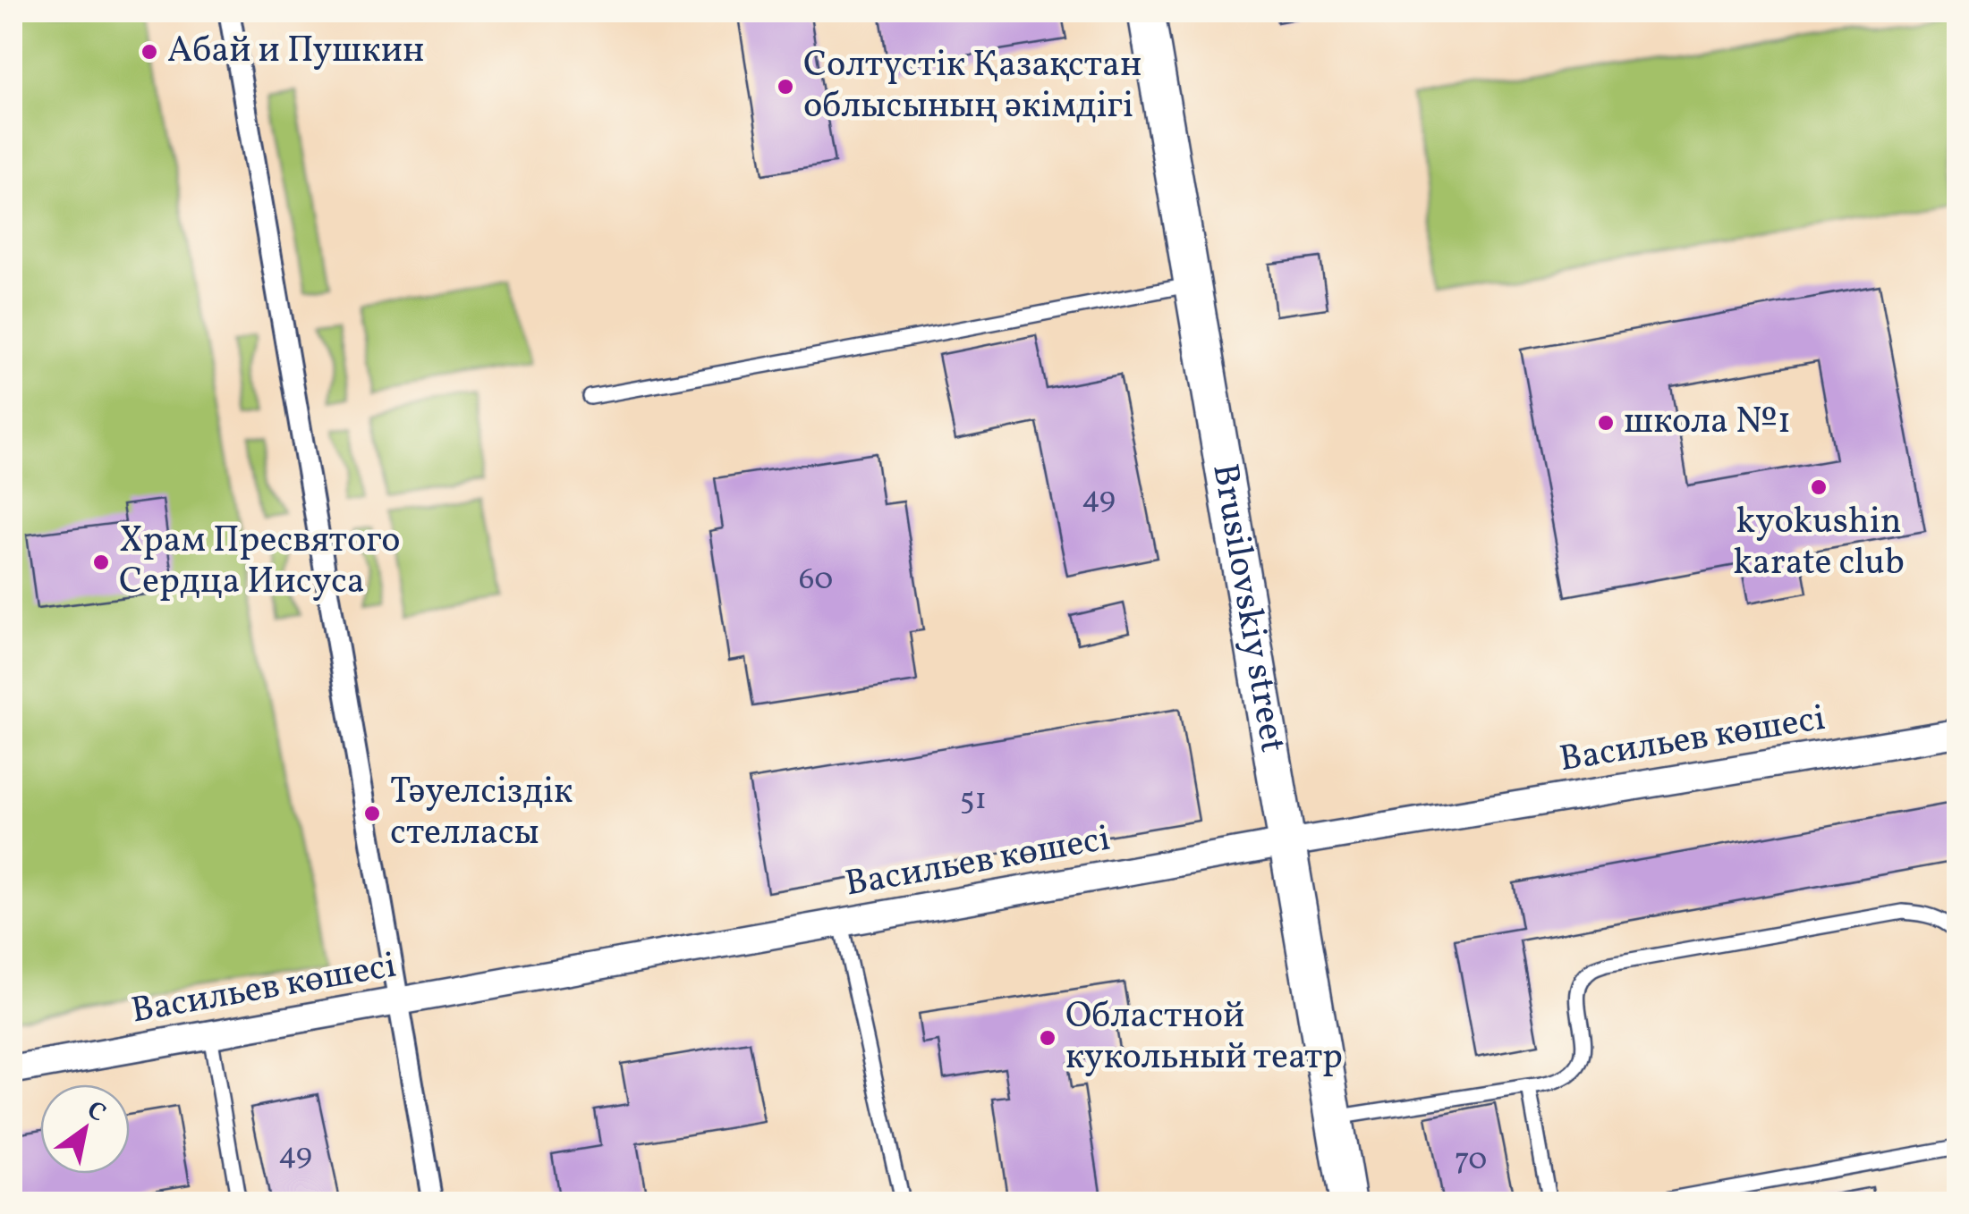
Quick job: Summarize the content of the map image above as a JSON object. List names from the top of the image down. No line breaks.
{"streets":{"street":["Brusilovskiy street","Васильев көшесі"]},"crossings":[["Brusilovskiy street","Васильев көшесі"]],"places":["Абай и Пушкин","Солтүстік Қазақстан облысының әкімдігі","школа №1","kyokushin karate club","Храм Пресвятого Сердца Иисуса","Тәуелсіздік стелласы","Областной кукольный театр"],"house_numbers":["49","60","51","49","70"],"north":"top right"}
